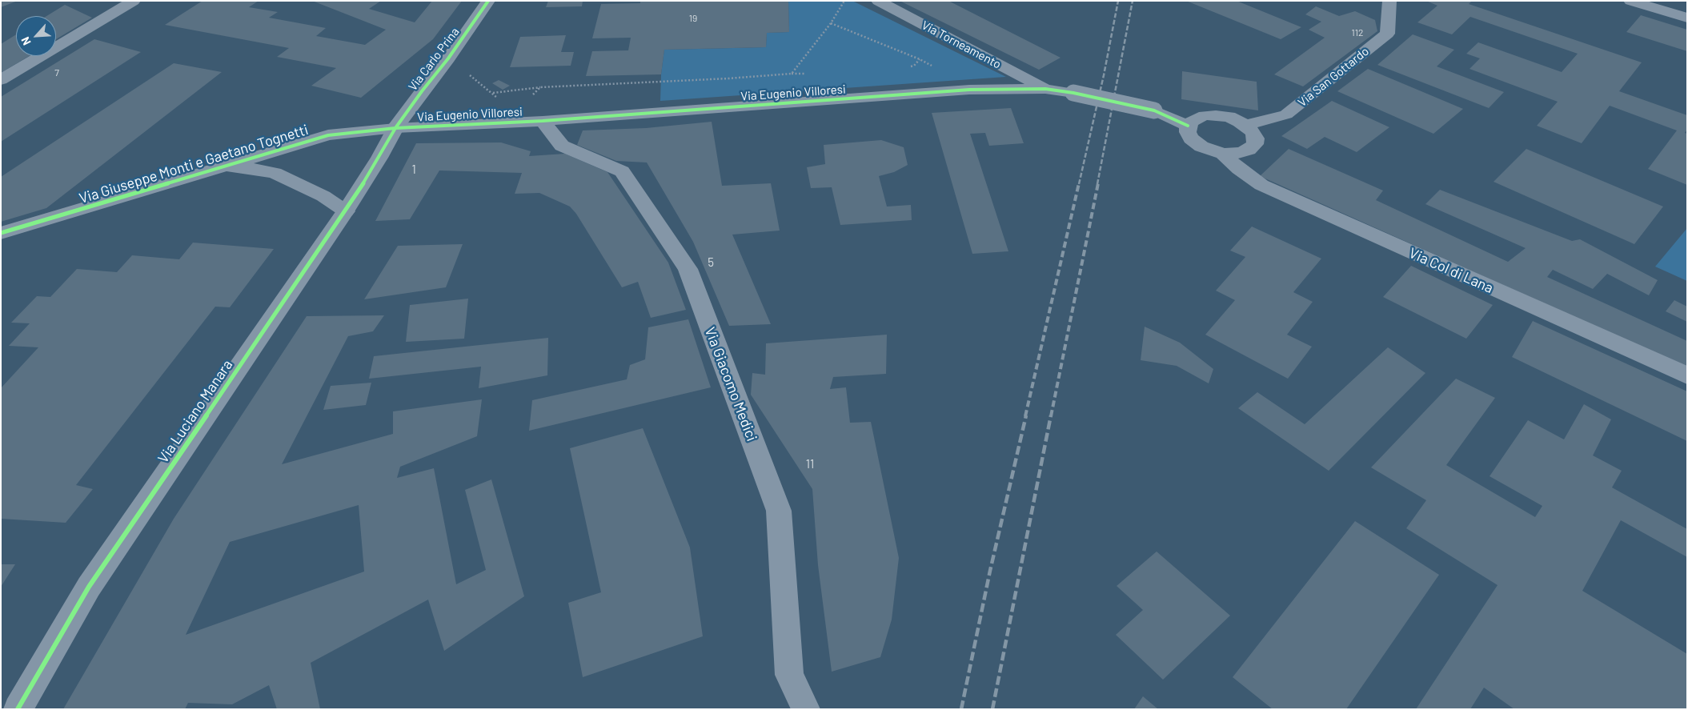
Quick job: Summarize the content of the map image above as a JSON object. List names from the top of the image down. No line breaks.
{"streets":{"street":["Via Torneamento","Via Carlo Prina","Via San Gottardo","Via Eugenio Villoresi","Via Giuseppe Monti e Gaetano Tognetti","Via Col di Lana","Via Giacomo Medici","Via Luciano Manara"]},"crossings":[["Via Torneamento","Via Eugenio Villoresi"],["Via Carlo Prina","Via Eugenio Villoresi"],["Via Carlo Prina","Via Giuseppe Monti e Gaetano Tognetti"],["Via Carlo Prina","Via Luciano Manara"],["Via Eugenio Villoresi","Via Giuseppe Monti e Gaetano Tognetti"],["Via Eugenio Villoresi","Via Giacomo Medici"],["Via Eugenio Villoresi","Via Luciano Manara"],["Via Giuseppe Monti e Gaetano Tognetti","Via Luciano Manara"]],"house_numbers":["19","112","7","1","5","11"],"north":"bottom left"}
